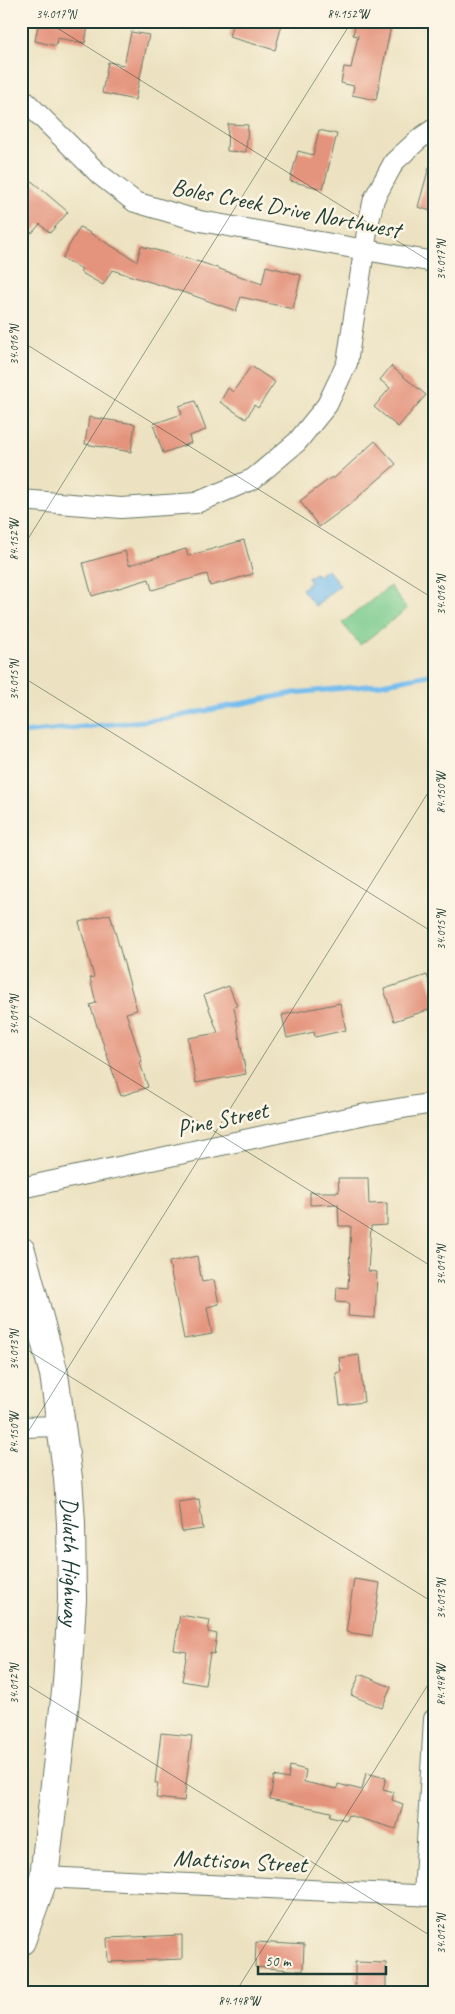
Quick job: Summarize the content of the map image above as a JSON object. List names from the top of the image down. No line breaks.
{"streets":{"main road":["Duluth Highway"],"street":["Boles Creek Drive Northwest","Pine Street","Mattison Street"]},"crossings":[["Duluth Highway","Mattison Street"]],"scale_bar":"50 m","coordinates":["34.017°N","84.152°W","34.016°N","34.015°N","84.150°W","34.014°N","34.013°N","34.012°N","84.148°W"]}
